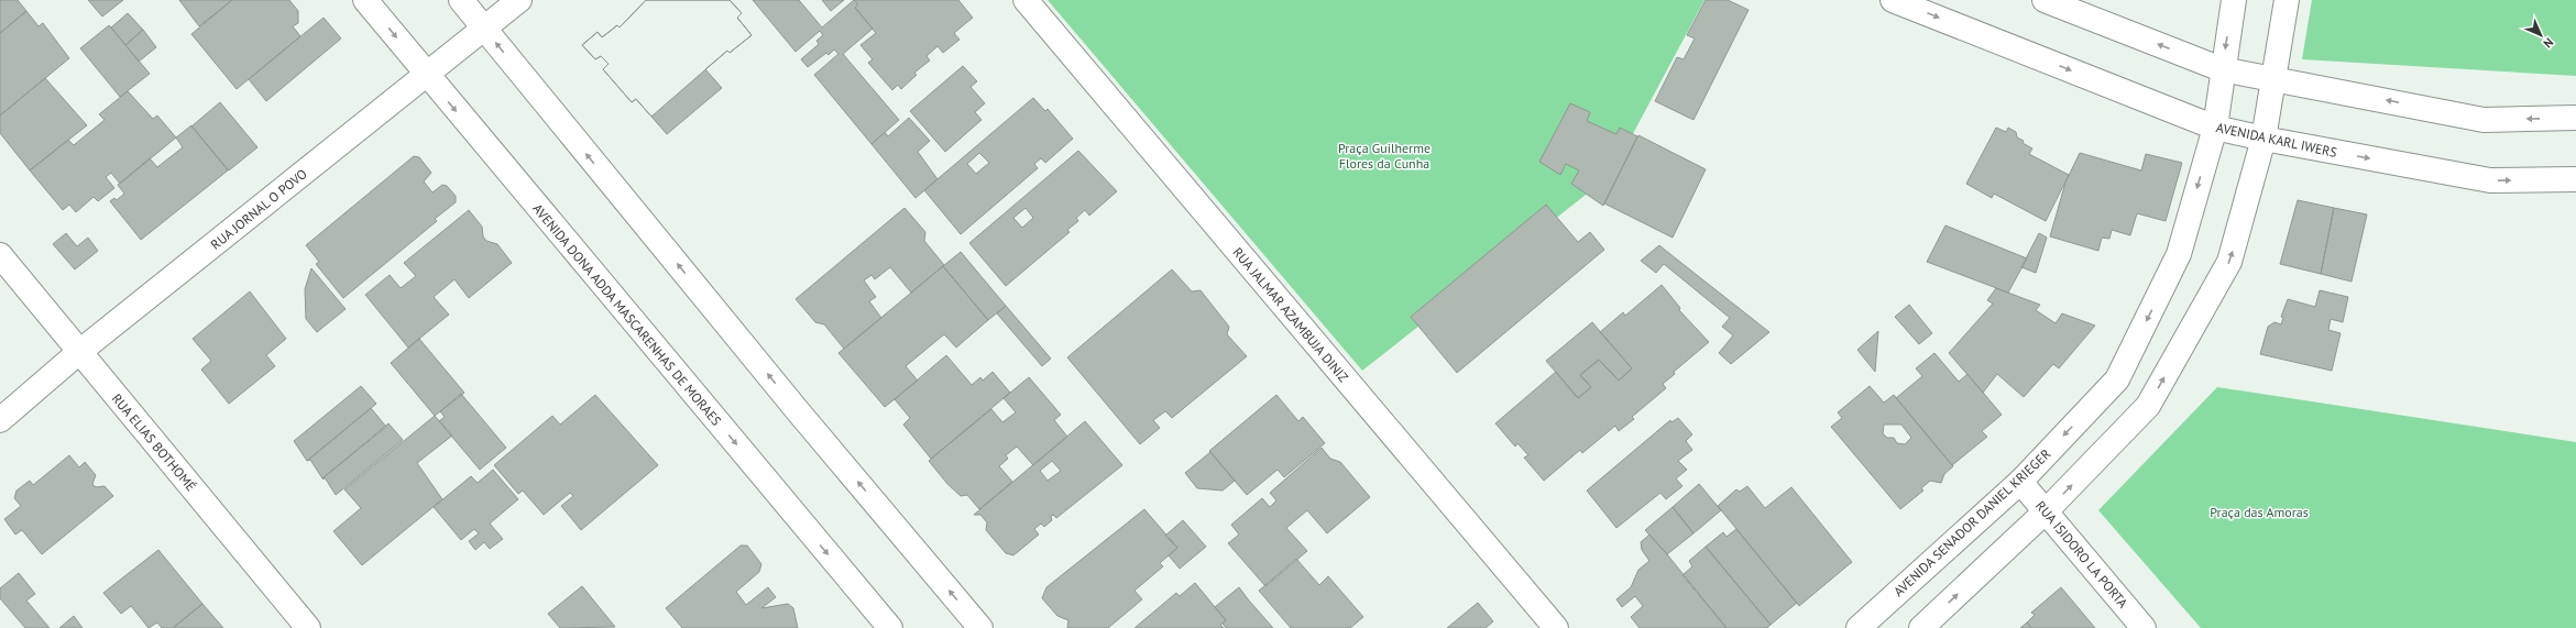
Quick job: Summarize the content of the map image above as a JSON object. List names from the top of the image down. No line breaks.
{"streets":{"street":["AVENIDA KARL IWERS","RUA JORNAL O POVO","AVENIDA DONA ADDA MASCARENHAS DE MORAES","RUA JALMAR AZAMBUJA DINIZ","RUA ELIAS BOTHOMÉ","AVENIDA SENADOR DANIEL KRIEGER","RUA ISIDORO LA PORTA"]},"crossings":[["AVENIDA KARL IWERS","AVENIDA SENADOR DANIEL KRIEGER"],["RUA JORNAL O POVO","AVENIDA DONA ADDA MASCARENHAS DE MORAES"],["RUA JORNAL O POVO","RUA ELIAS BOTHOMÉ"],["AVENIDA SENADOR DANIEL KRIEGER","RUA ISIDORO LA PORTA"]],"parks":["Praça Guilherme Flores da Cunha","Praça das Amoras"],"north":"bottom right"}
